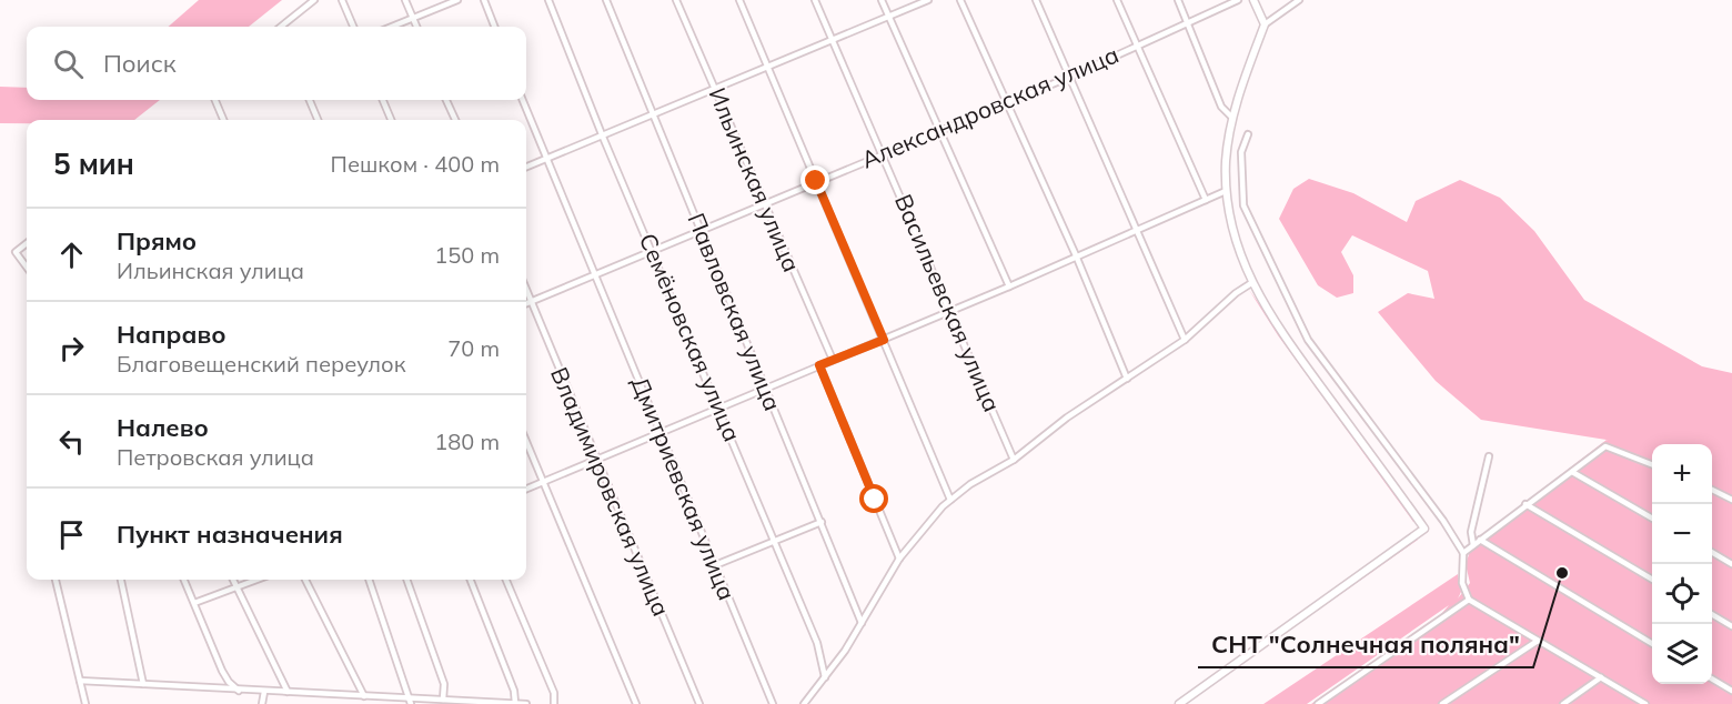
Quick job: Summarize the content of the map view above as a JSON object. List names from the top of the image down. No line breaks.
{"streets":{"street":["Александровская улица","Ильинская улица","Васильевская улица","Павловская улица","Семёновская улица","Дмитриевская улица","Владимировская улица"]},"crossings":[["Александровская улица","Ильинская улица"],["Александровская улица","Васильевская улица"],["Александровская улица","Павловская улица"],["Александровская улица","Семёновская улица"],["Александровская улица","Дмитриевская улица"],["Александровская улица","Владимировская улица"]],"places":["СНТ \"Солнечная поляна\""],"page":{"search":"Поиск","heading":["5 мин","Пешком · 400 m"],"list":[["Прямо","Ильинская улица","150 m"],["Направо","Благовещенский переулок","70 m"],["Налево","Петровская улица","180 m"],"Пункт назначения"],"map_buttons":["+","−"]}}
